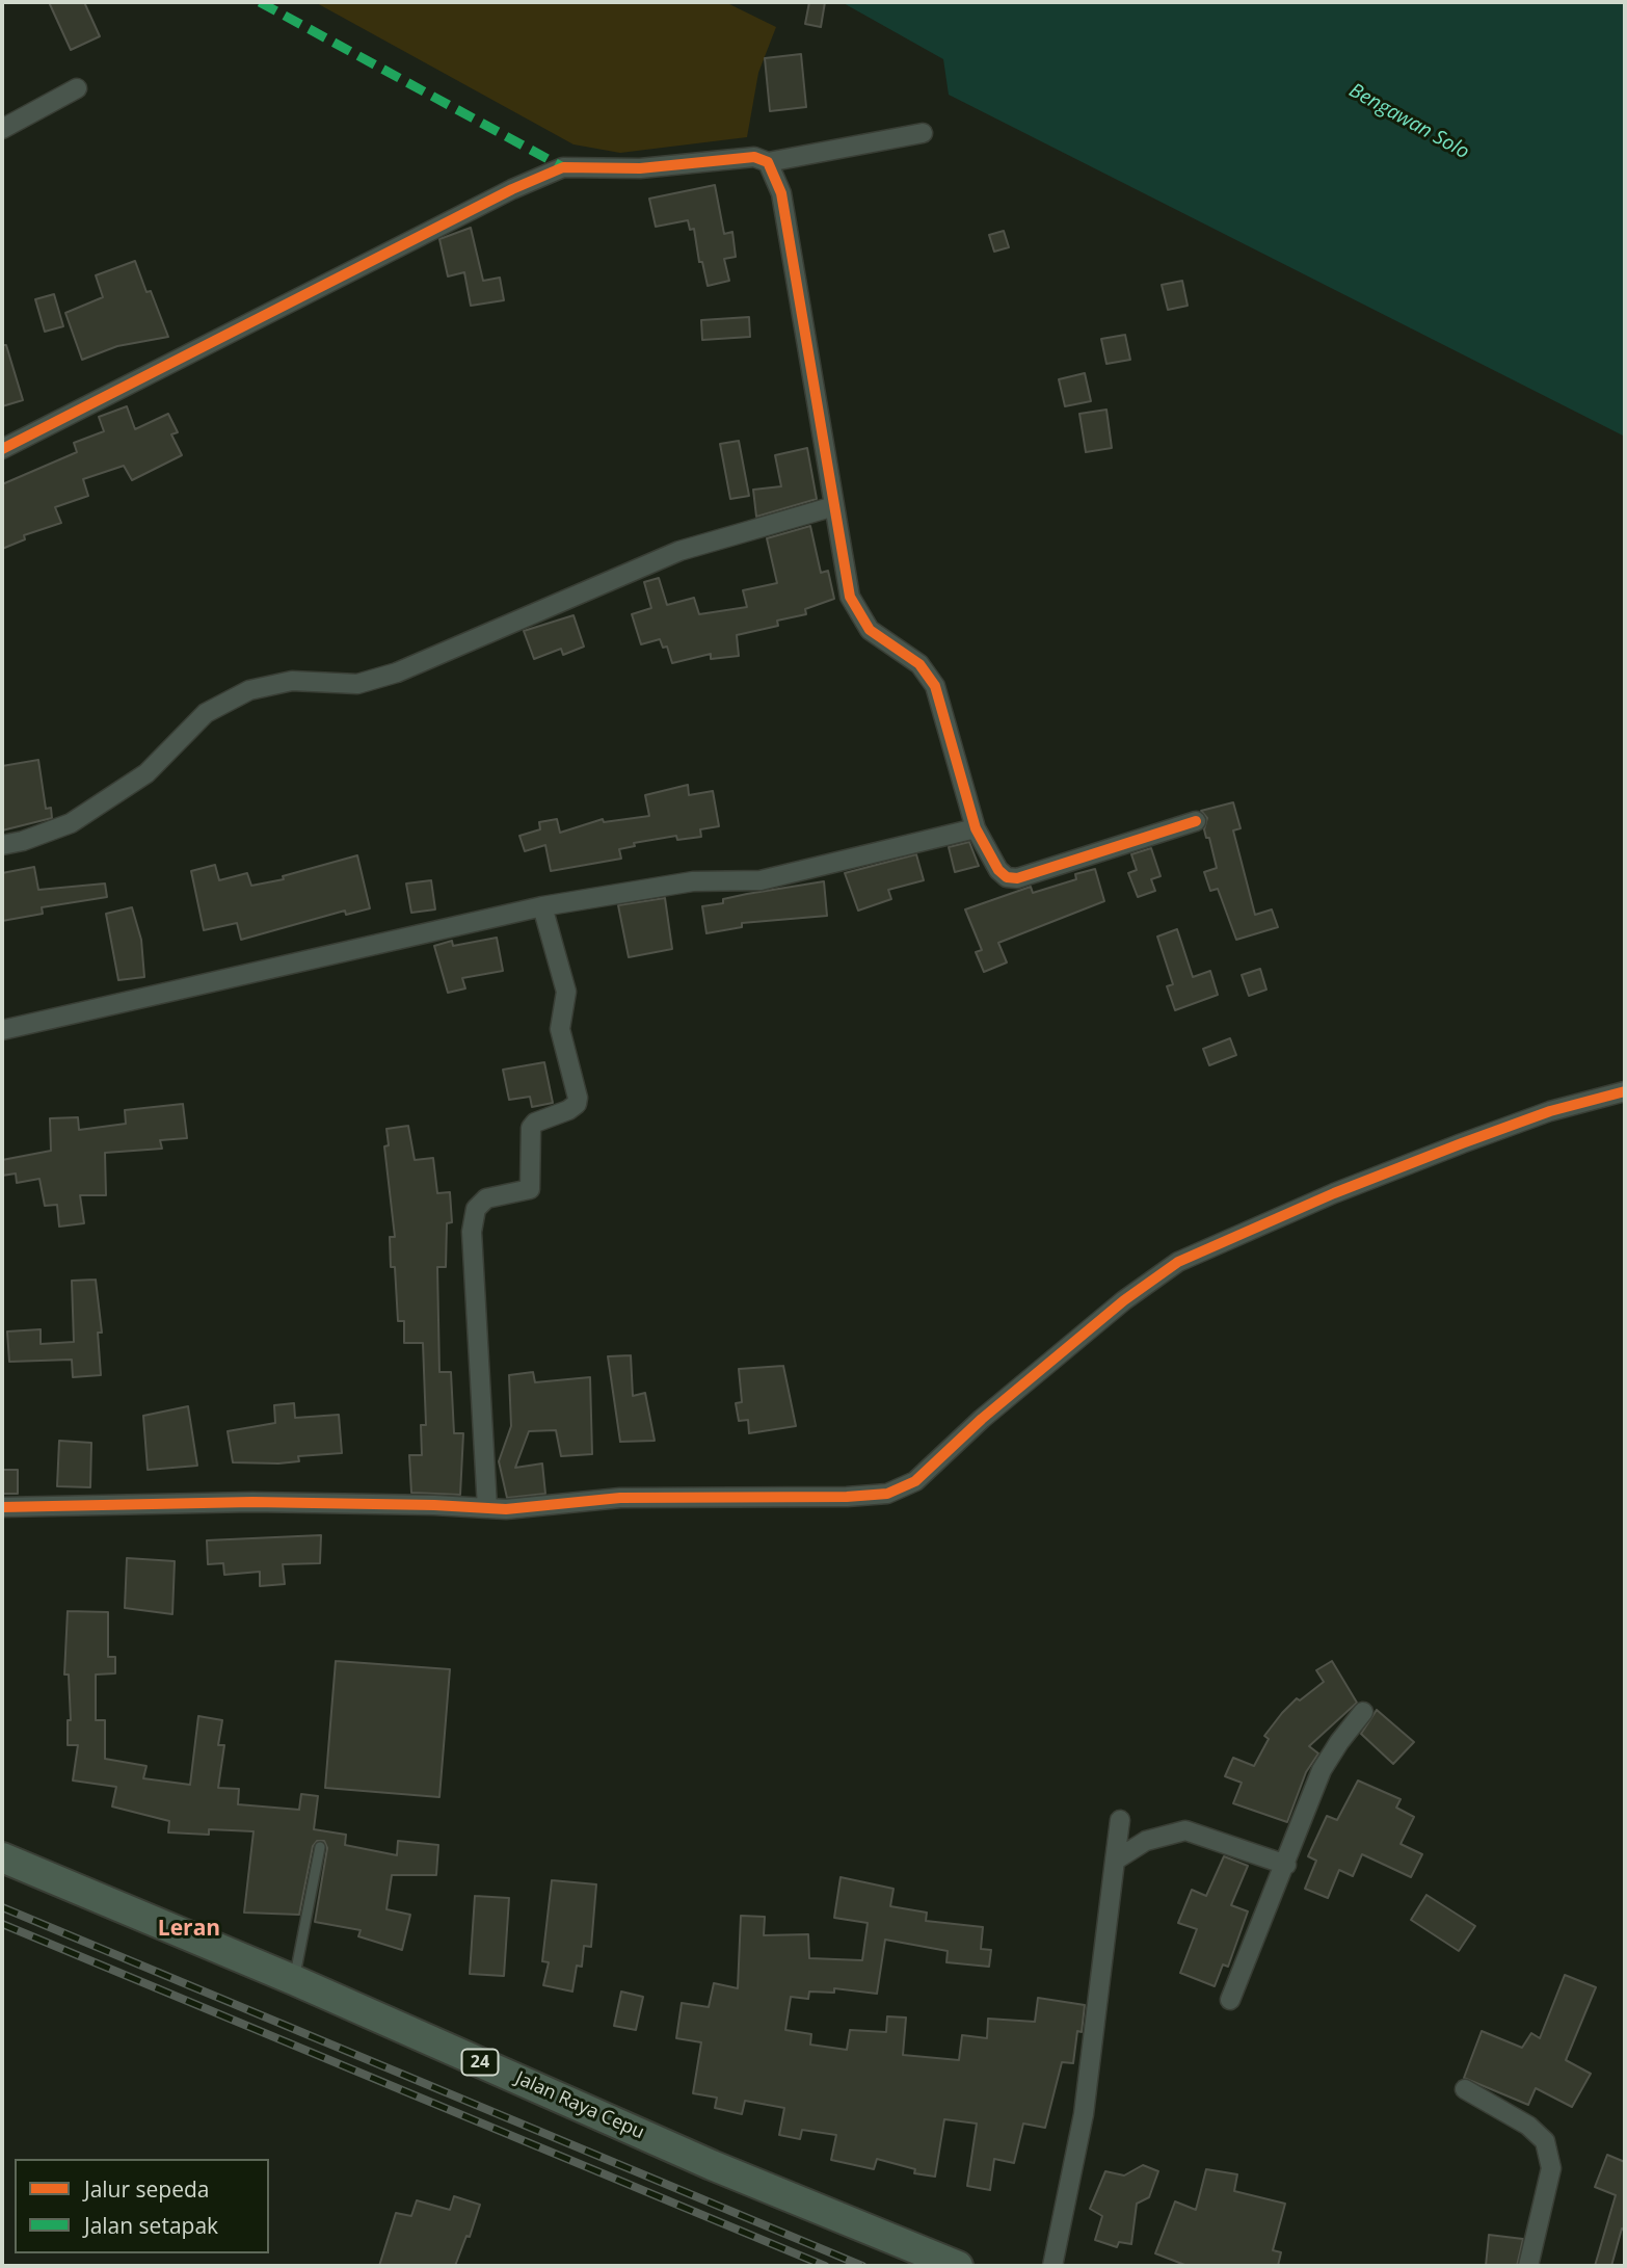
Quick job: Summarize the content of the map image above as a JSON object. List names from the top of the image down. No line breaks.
{"streets":{"highway":["24","Jalan Raya Cepu"]},"districts":["Leran"],"water":["Bengawan Solo"],"legend":["Jalur sepeda","Jalan setapak"]}
